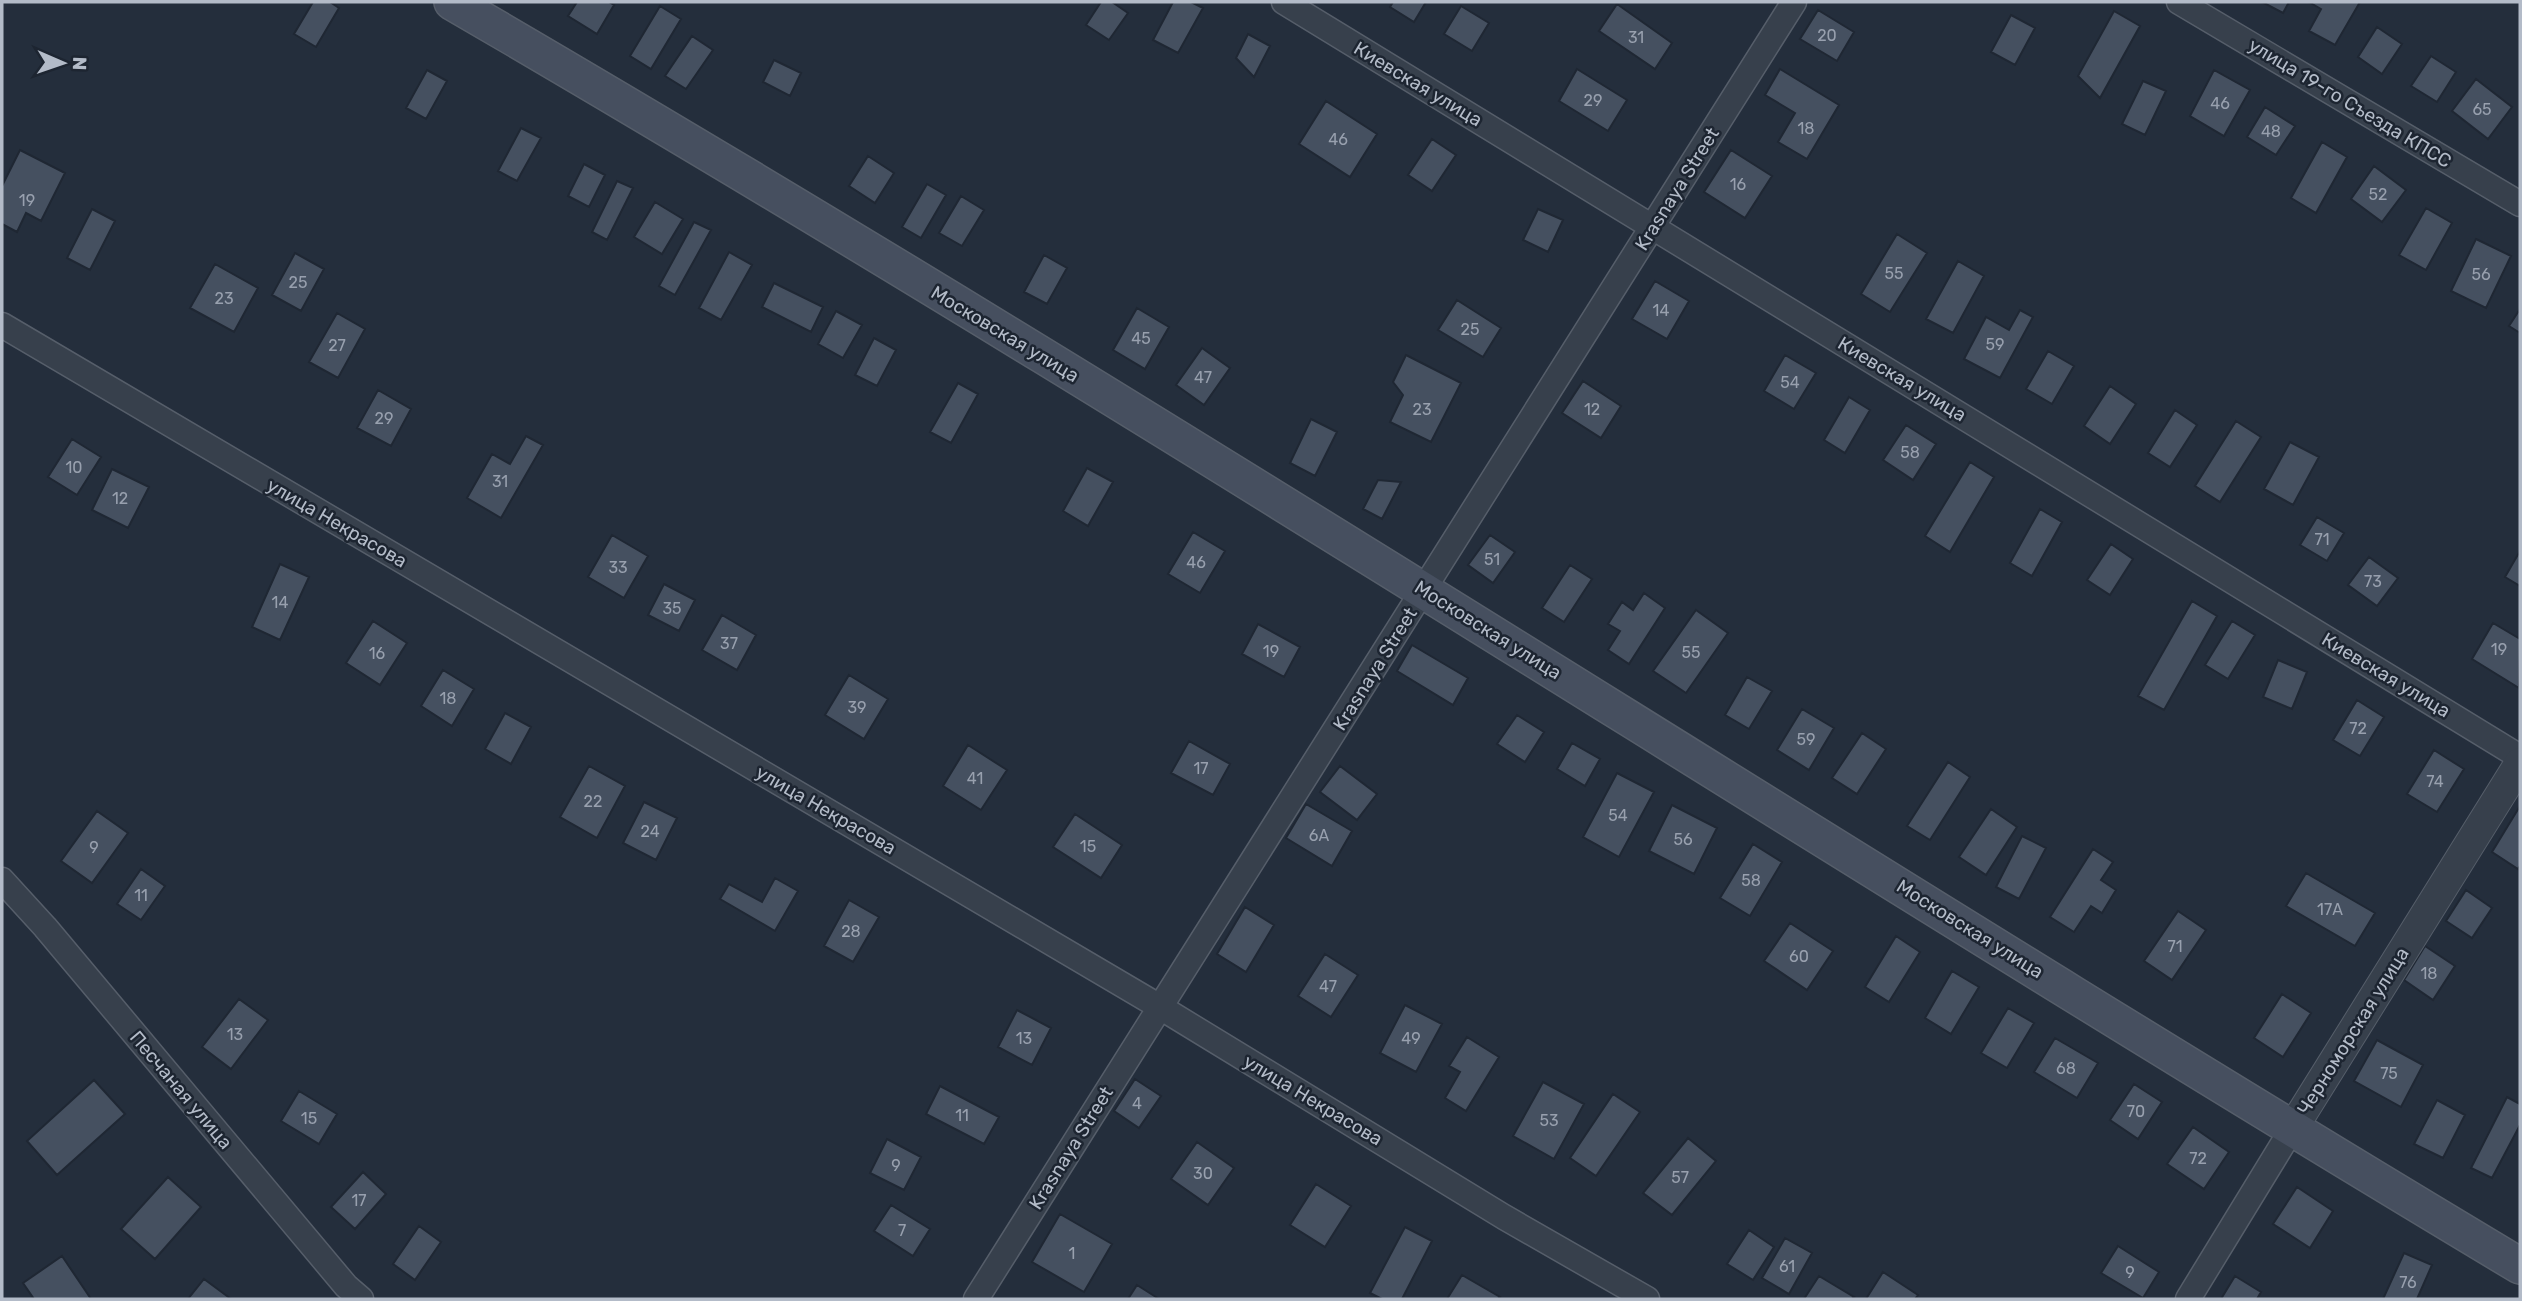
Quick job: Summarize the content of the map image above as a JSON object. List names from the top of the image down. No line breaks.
{"streets":{"main road":["Московская улица"],"street":["Киевская улица","улица 19-го Съезда КПСС","Krasnaya Street","улица Некрасова","Черноморская улица","Песчаная улица"]},"crossings":[["Киевская улица","Krasnaya Street"],["Krasnaya Street","Московская улица"],["Krasnaya Street","улица Некрасова"],["Московская улица","Черноморская улица"]],"house_numbers":["20","31","29","46","65","18","48","46","16","52","19","55","56","25","23","14","25","45","59","27","47","54","23","12","29","58","10","31","12","71","51","46","33","73","14","35","37","19","19","55","16","18","39","72","59","17","41","74","22","54","24","6А","56","15","9","58","11","17А","28","71","60","18","47","13","13","49","68","75","4","70","11","15","53","72","9","30","57","17","7","1","61","9","76"],"north":"right"}
